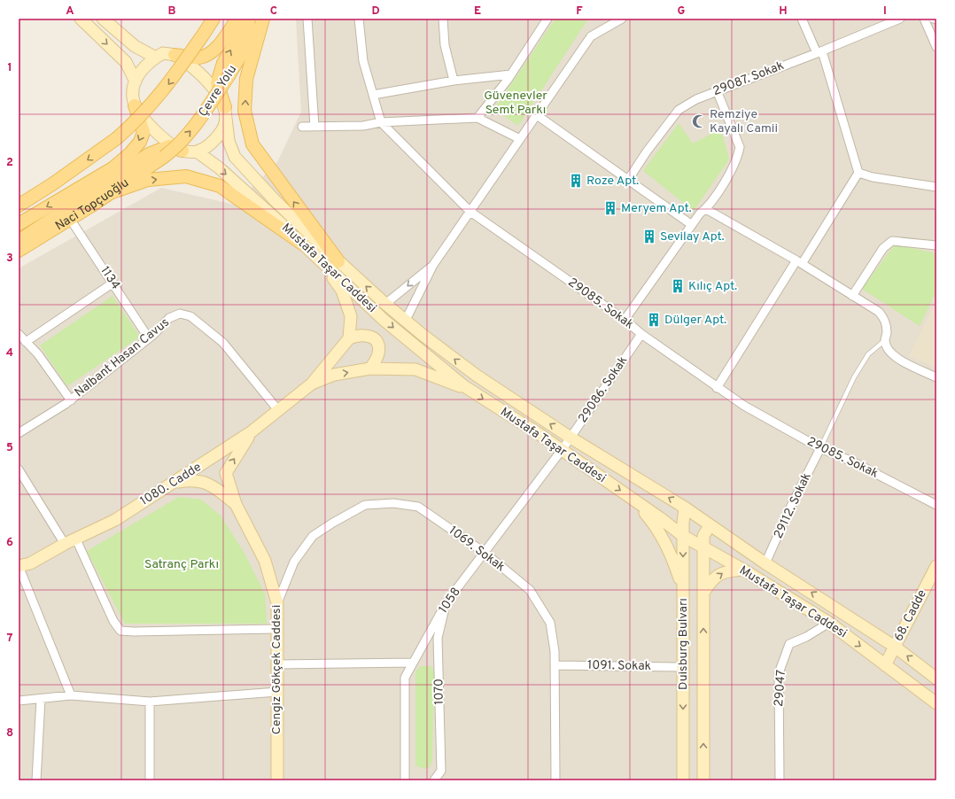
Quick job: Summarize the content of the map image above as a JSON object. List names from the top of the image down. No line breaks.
{"streets":{"main road":["Çevre Yolu","Naci Topçuoğlu","Mustafa Taşar Caddesi","1080. Cadde","68. Cadde","Duisburg Bulvarı","Cengiz Gökçek Caddesi"],"street":["29087. Sokak","1134","29085. Sokak","Nalbant Hasan Cavus","29086. Sokak","29112. Sokak","1069. Sokak","1058","1091. Sokak","29047","1070"]},"crossings":[["Çevre Yolu","Naci Topçuoğlu"],["Naci Topçuoğlu","1134"],["Mustafa Taşar Caddesi","29086. Sokak"],["Mustafa Taşar Caddesi","29112. Sokak"],["Mustafa Taşar Caddesi","1058"],["Mustafa Taşar Caddesi","68. Cadde"],["Mustafa Taşar Caddesi","Duisburg Bulvarı"],["Mustafa Taşar Caddesi","29047"],["1134","Nalbant Hasan Cavus"],["29085. Sokak","29086. Sokak"],["29085. Sokak","29112. Sokak"],["Nalbant Hasan Cavus","1080. Cadde"],["29086. Sokak","1058"],["1069. Sokak","1058"],["1069. Sokak","1091. Sokak"],["1069. Sokak","Cengiz Gökçek Caddesi"],["1058","1070"],["Duisburg Bulvarı","1091. Sokak"]],"parks":["Güvenevler Semt Parkı","Satranç Parkı"],"places":{"mosque":["Remziye Kayalı Camii"],"building":["Roze Apt.","Meryem Apt.","Sevilay Apt.","Kılıç Apt.","Dülger Apt."]},"grid":{"columns":["A","B","C","D","E","F","G","H","I"],"rows":["1","2","3","4","5","6","7","8"]}}
